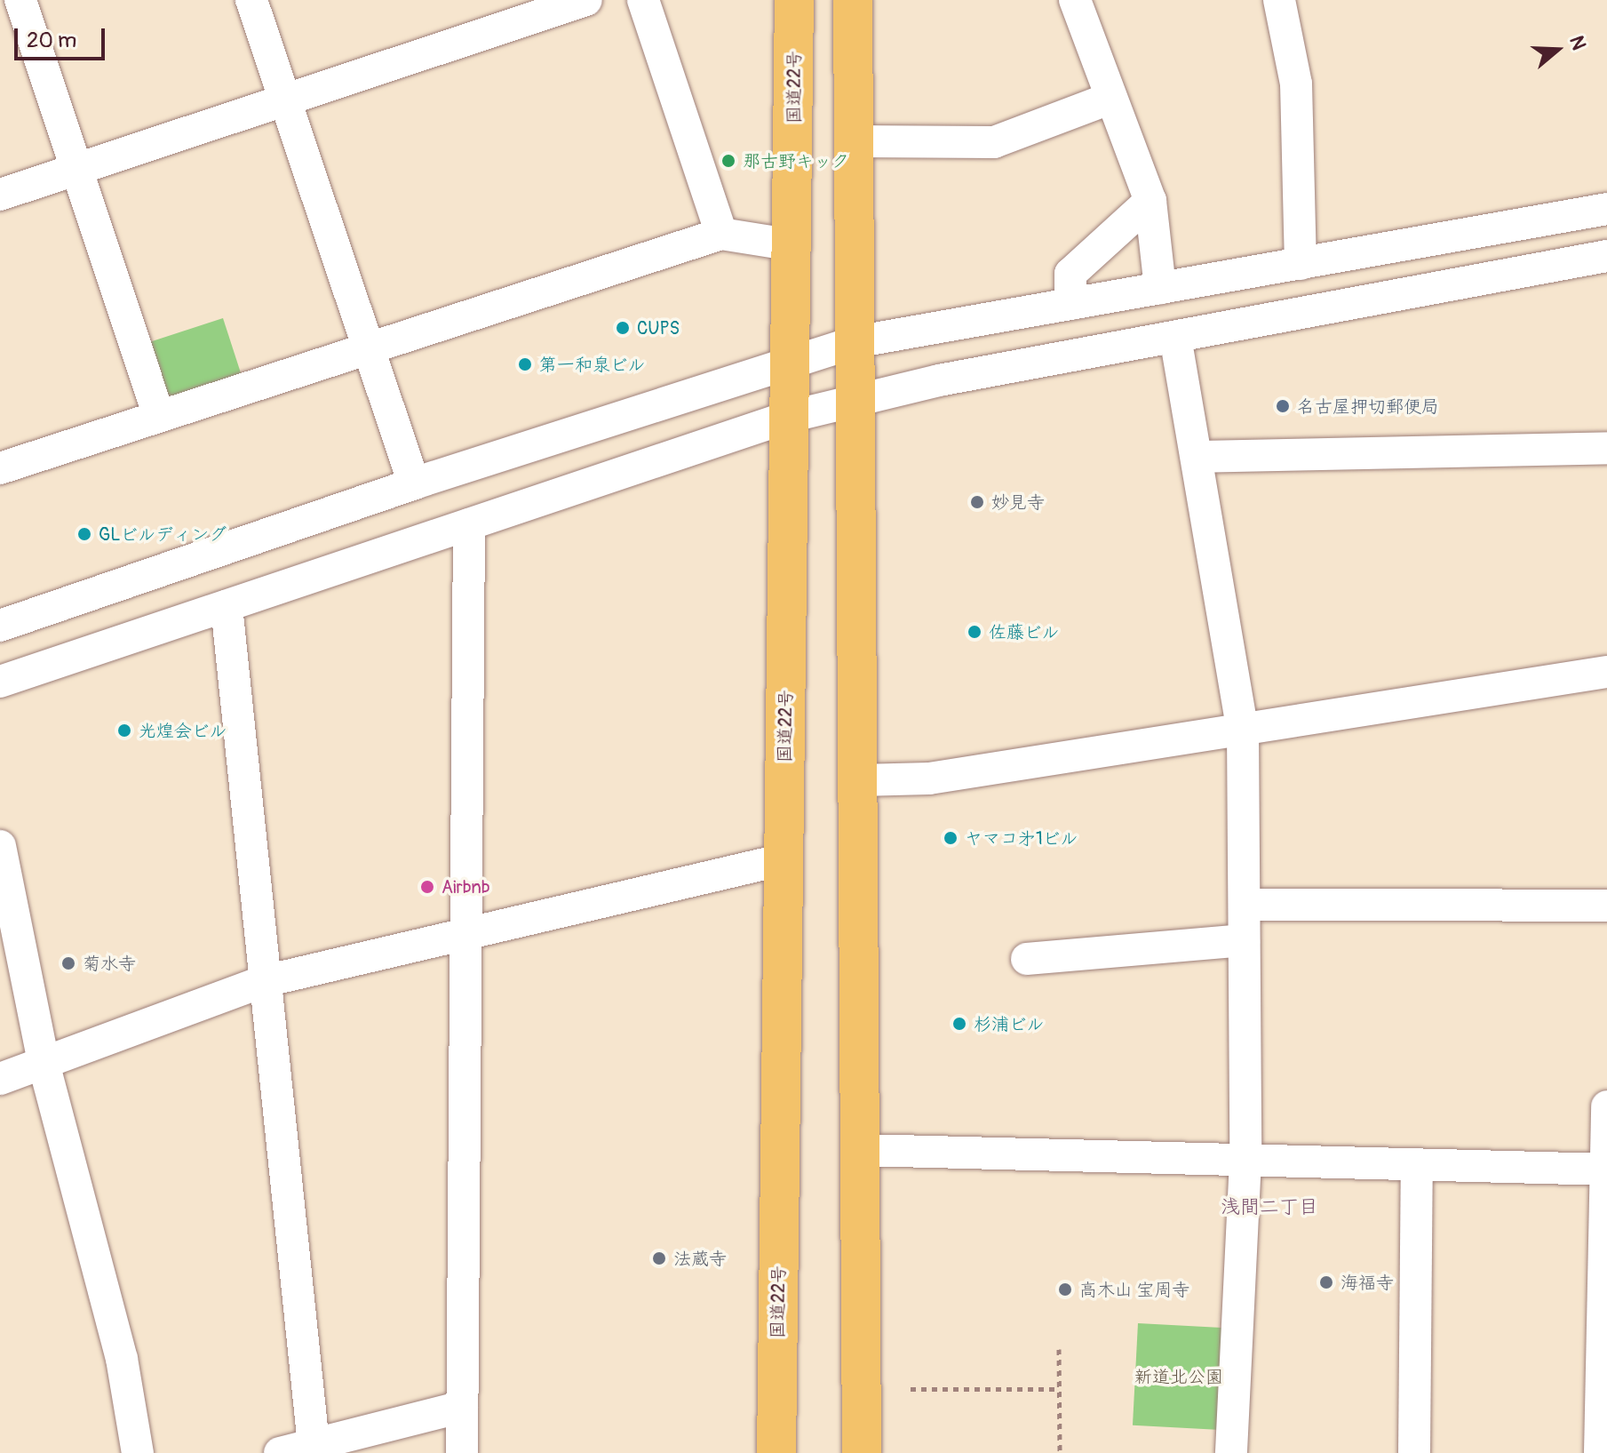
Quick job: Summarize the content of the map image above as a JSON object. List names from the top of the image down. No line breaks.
{"streets":{"highway":["国道22号"]},"districts":["浅間二丁目"],"parks":["新道北公園"],"places":["那古野キック","CUPS","第一和泉ビル","名古屋押切郵便局","妙見寺","GLビルディング","佐藤ビル","光煌会ビル","ヤマコ㐧1ビル","Airbnb","菊水寺","杉浦ビル","法蔵寺","海福寺","高木山 宝周寺"],"scale_bar":"20 m","north":"right"}
